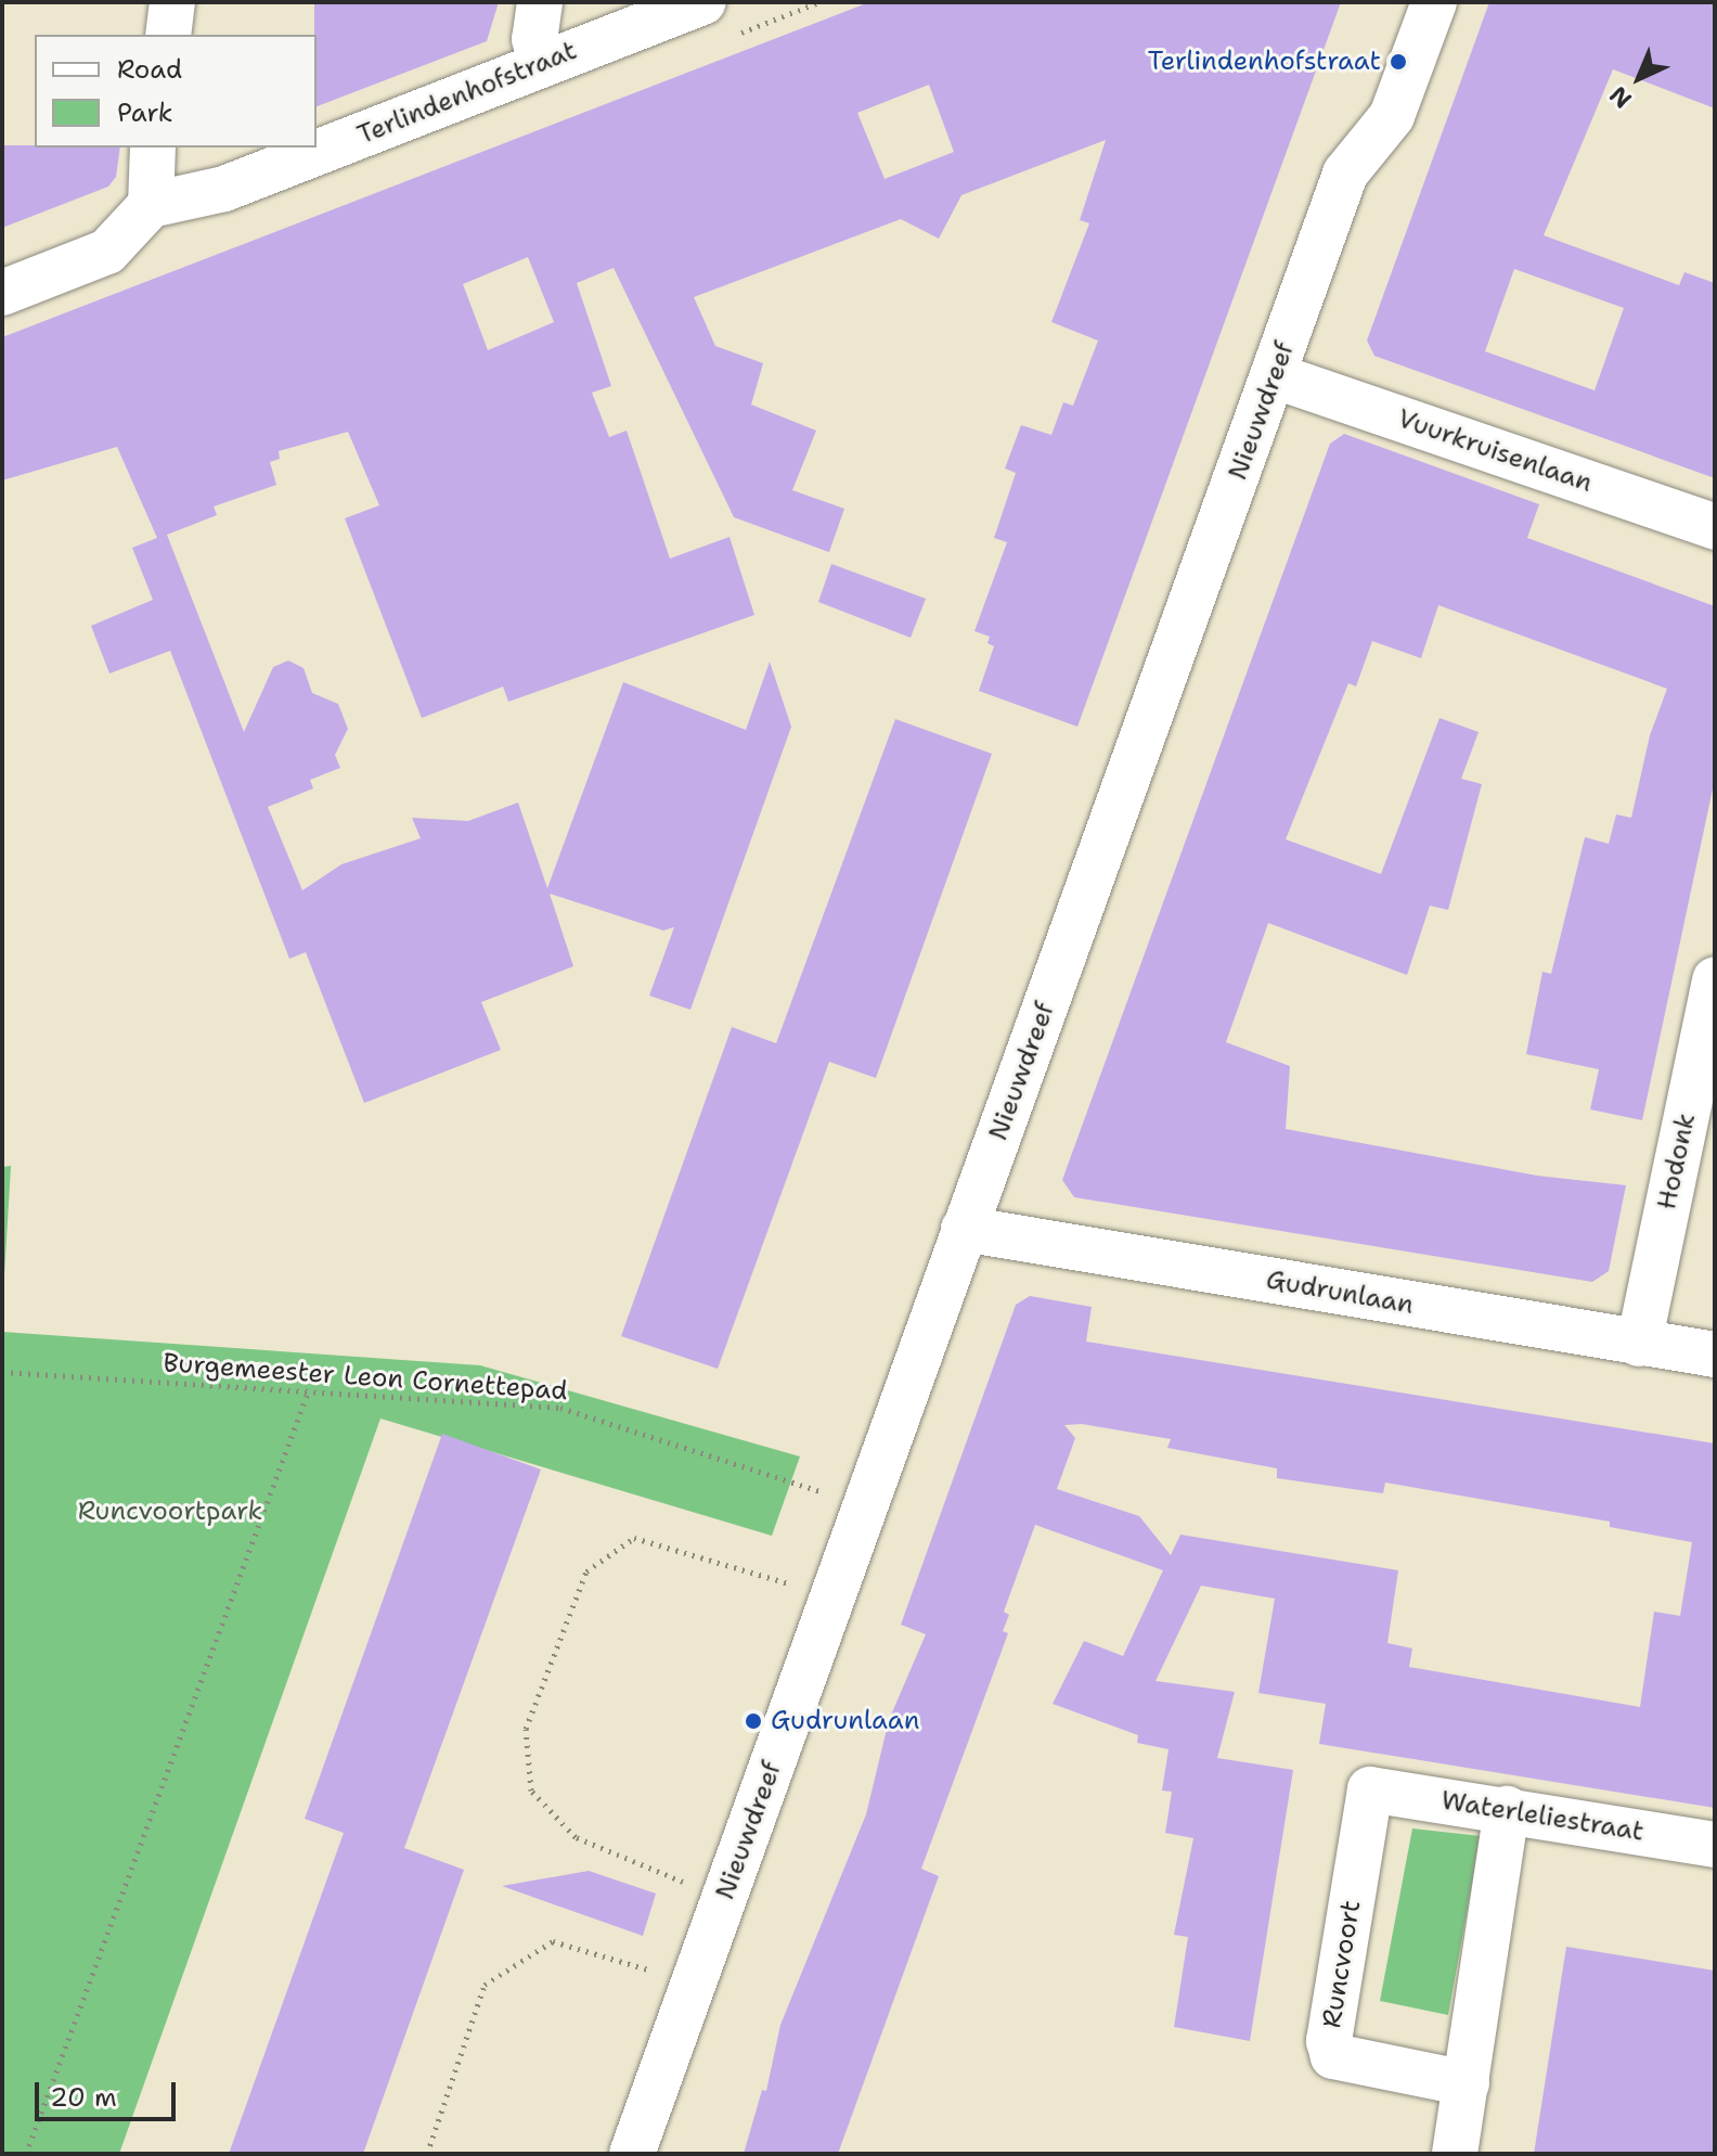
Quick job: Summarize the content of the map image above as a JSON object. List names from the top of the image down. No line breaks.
{"streets":{"street":["Terlindenhofstraat","Nieuwdreef","Vuurkruisenlaan","Hodonk","Gudrunlaan","Waterleliestraat","Runcvoort"],"path":["Burgemeester Leon Cornettepad"]},"crossings":[["Nieuwdreef","Vuurkruisenlaan"],["Nieuwdreef","Gudrunlaan"],["Nieuwdreef","Burgemeester Leon Cornettepad"],["Hodonk","Gudrunlaan"],["Waterleliestraat","Runcvoort"]],"parks":["Runcvoortpark"],"places":["Terlindenhofstraat","Gudrunlaan"],"legend":["Road","Park"],"scale_bar":"20 m","north":"bottom left"}
